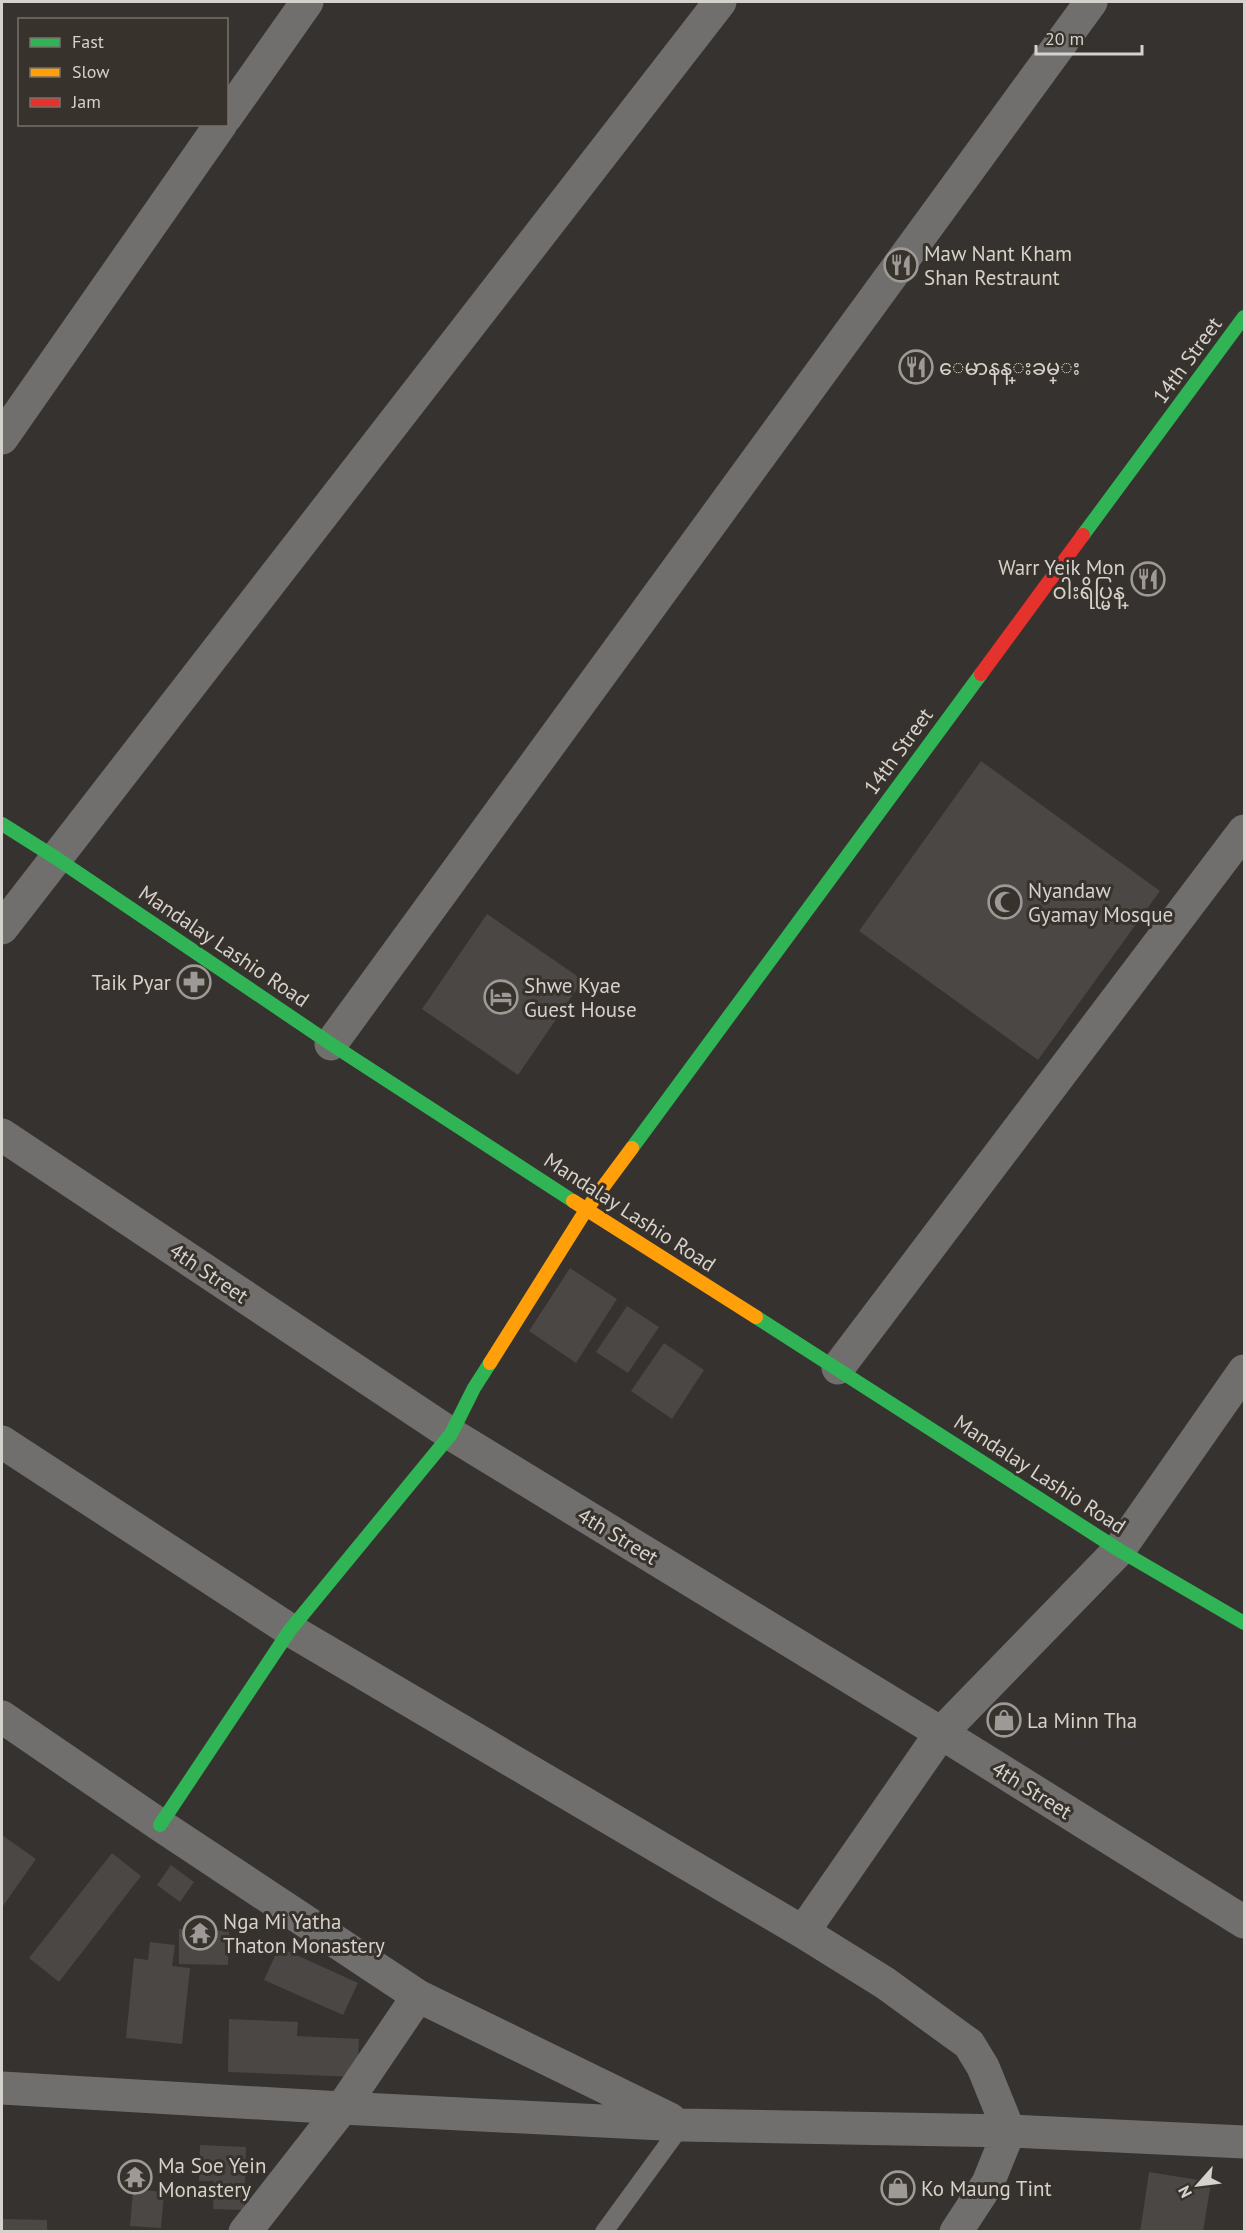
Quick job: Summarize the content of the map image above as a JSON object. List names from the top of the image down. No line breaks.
{"streets":{"main road":["14th Street","Mandalay Lashio Road"],"street":["4th Street"]},"crossings":[["14th Street","Mandalay Lashio Road"],["14th Street","4th Street"]],"places":{"restaurant":["Maw Nant Kham Shan Restraunt","ေမာနန္းခမ္း","Warr Yeik Mon ဝါးရိပ္မြန္"],"mosque":["Nyandaw Gyamay Mosque"],"pharmacy":["Taik Pyar"],"hotel":["Shwe Kyae Guest House"],"shop":["La Minn Tha","Ko Maung Tint"],"temple":["Nga Mi Yatha Thaton Monastery","Ma Soe Yein Monastery"]},"legend":["Fast","Slow","Jam"],"scale_bar":"20 m","north":"bottom left"}
